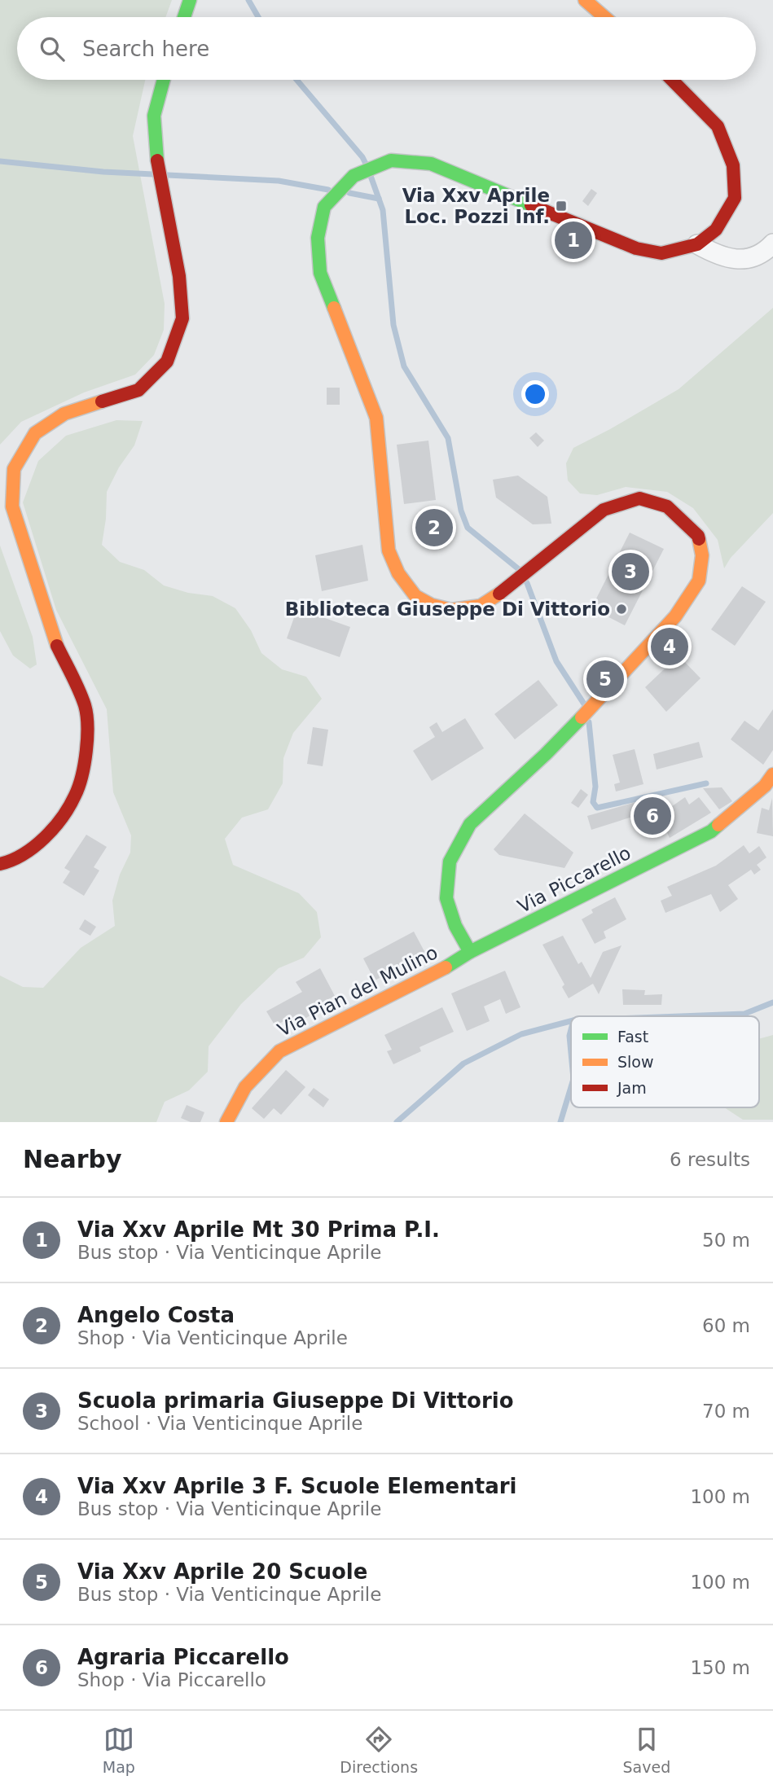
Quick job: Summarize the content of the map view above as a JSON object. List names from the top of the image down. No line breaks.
{"streets":{"main road":["Via Piccarello","Via Pian del Mulino"]},"crossings":[["Via Piccarello","Via Pian del Mulino"]],"places":{"transit":["Via Xxv Aprile Loc. Pozzi Inf."],"other":["Biblioteca Giuseppe Di Vittorio"]},"legend":["Fast","Slow","Jam"],"page":{"search":"Search here","pins":["1","2","3","4","5","6"],"heading":["Nearby","6 results"],"list":[{"mark":"1","name":"Via Xxv Aprile Mt 30 Prima P.I.","note":"Bus stop · Via Venticinque Aprile","value":"50 m"},{"mark":"2","name":"Angelo Costa","note":"Shop · Via Venticinque Aprile","value":"60 m"},{"mark":"3","name":"Scuola primaria Giuseppe Di Vittorio","note":"School · Via Venticinque Aprile","value":"70 m"},{"mark":"4","name":"Via Xxv Aprile 3 F. Scuole Elementari","note":"Bus stop · Via Venticinque Aprile","value":"100 m"},{"mark":"5","name":"Via Xxv Aprile 20 Scuole","note":"Bus stop · Via Venticinque Aprile","value":"100 m"},{"mark":"6","name":"Agraria Piccarello","note":"Shop · Via Piccarello","value":"150 m"}],"nav":["Map","Directions","Saved"]}}
